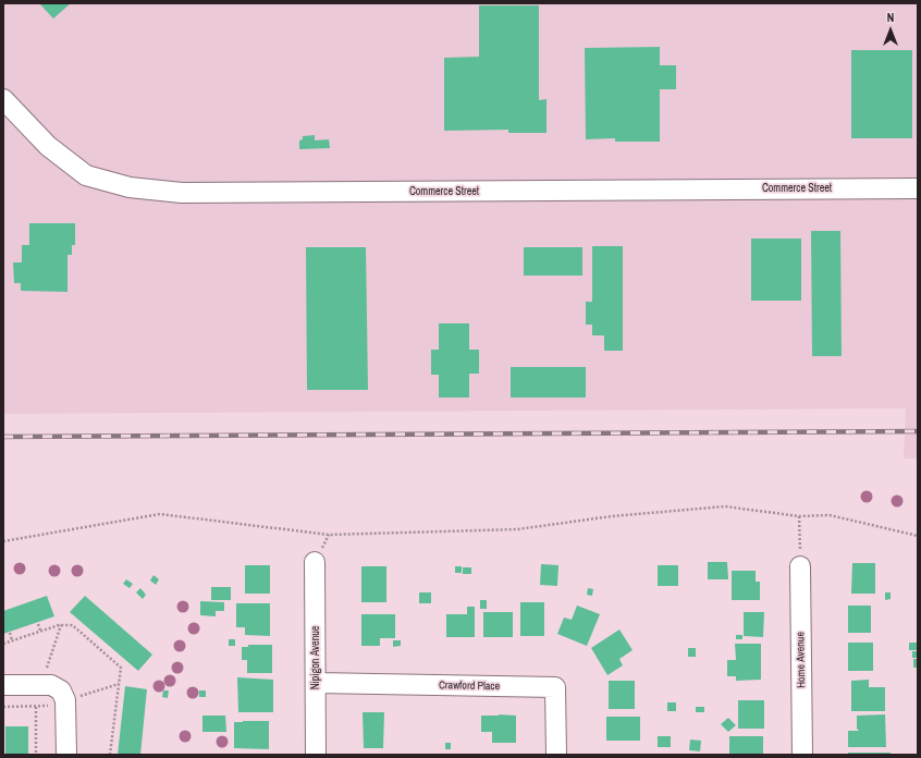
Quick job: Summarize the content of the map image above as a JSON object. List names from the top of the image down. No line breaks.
{"streets":{"street":["Commerce Street","Nipigon Avenue","Home Avenue","Crawford Place"]},"crossings":[["Nipigon Avenue","Crawford Place"]],"north":"top"}
